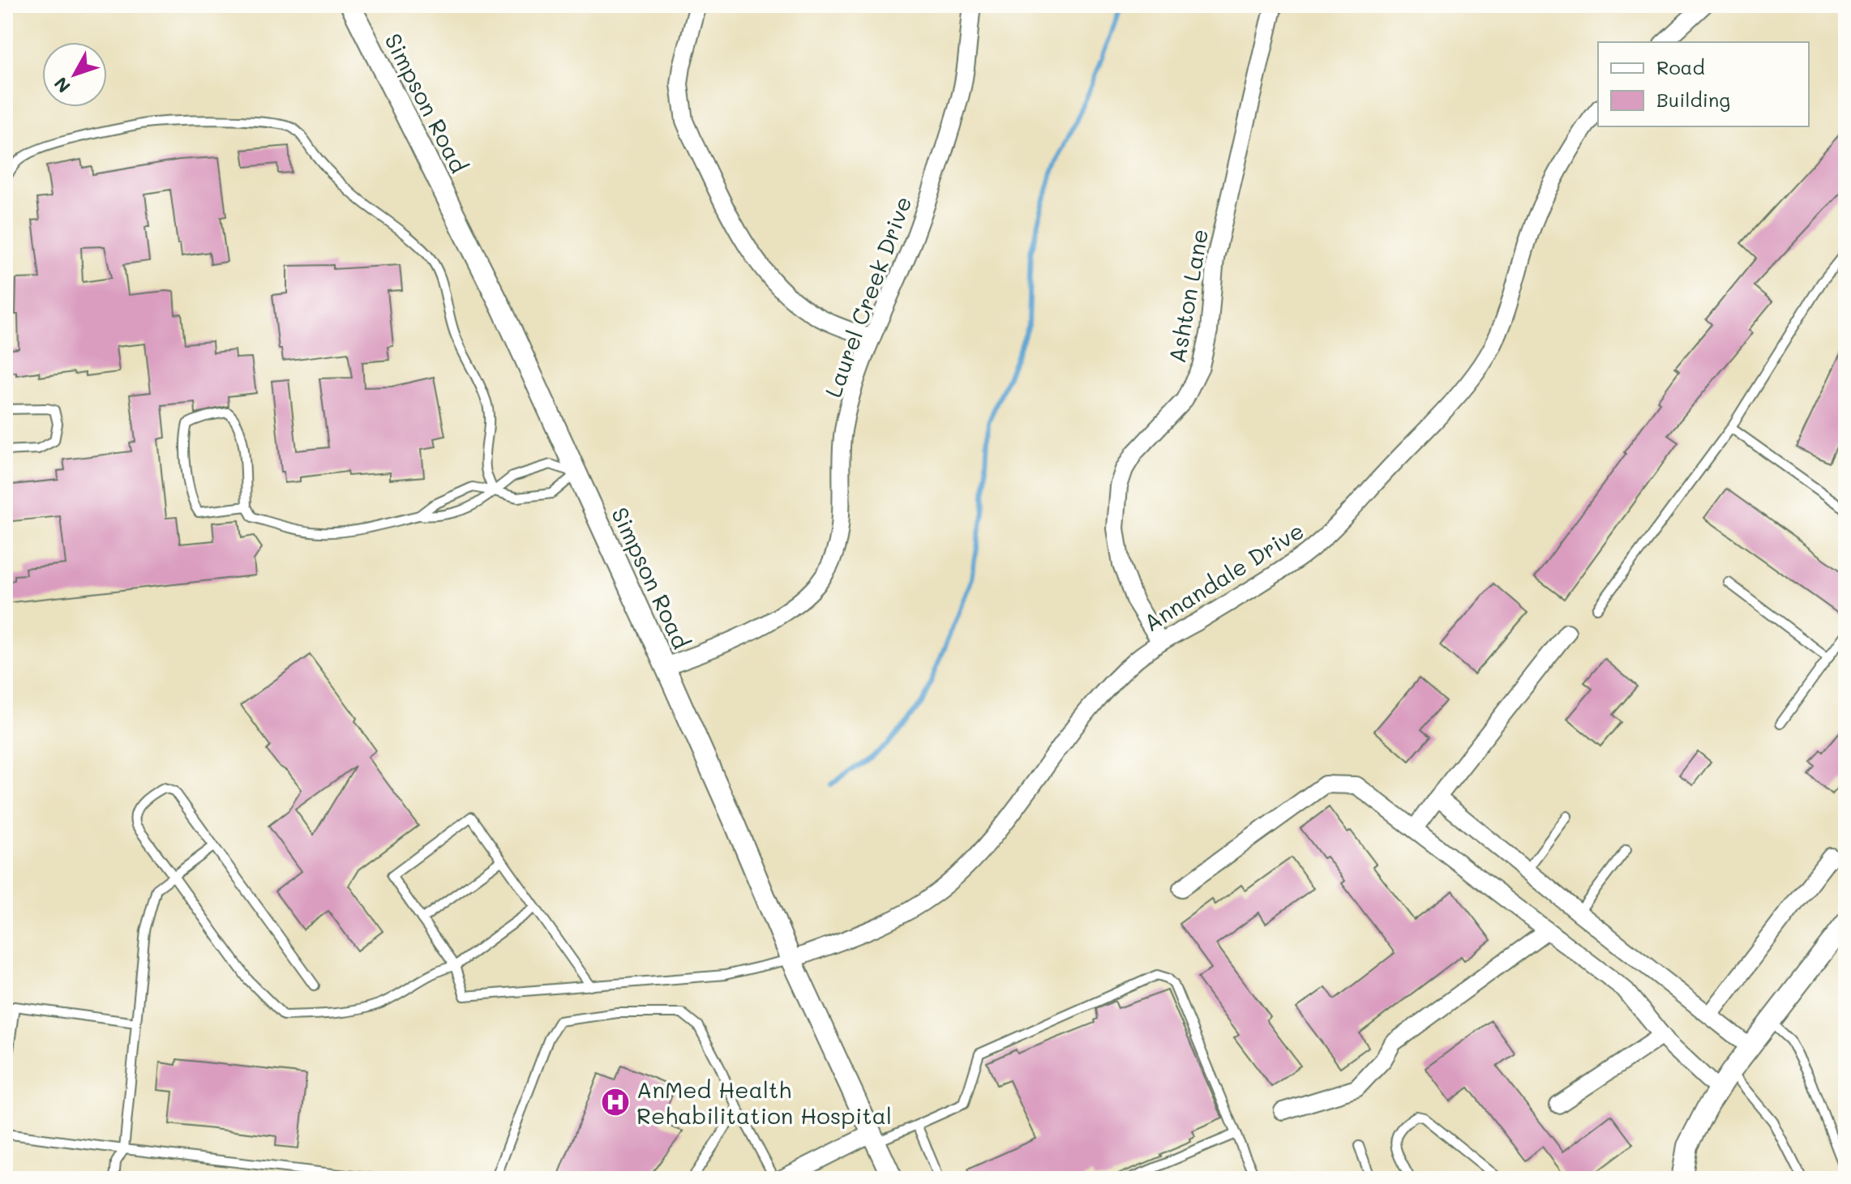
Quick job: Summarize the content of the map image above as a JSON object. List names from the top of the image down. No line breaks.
{"streets":{"street":["Simpson Road","Ashton Lane","Laurel Creek Drive","Annandale Drive"]},"crossings":[["Simpson Road","Laurel Creek Drive"],["Simpson Road","Annandale Drive"],["Ashton Lane","Annandale Drive"]],"places":{"hospital":["AnMed Health Rehabilitation Hospital"]},"legend":["Road","Building"],"north":"bottom left"}
